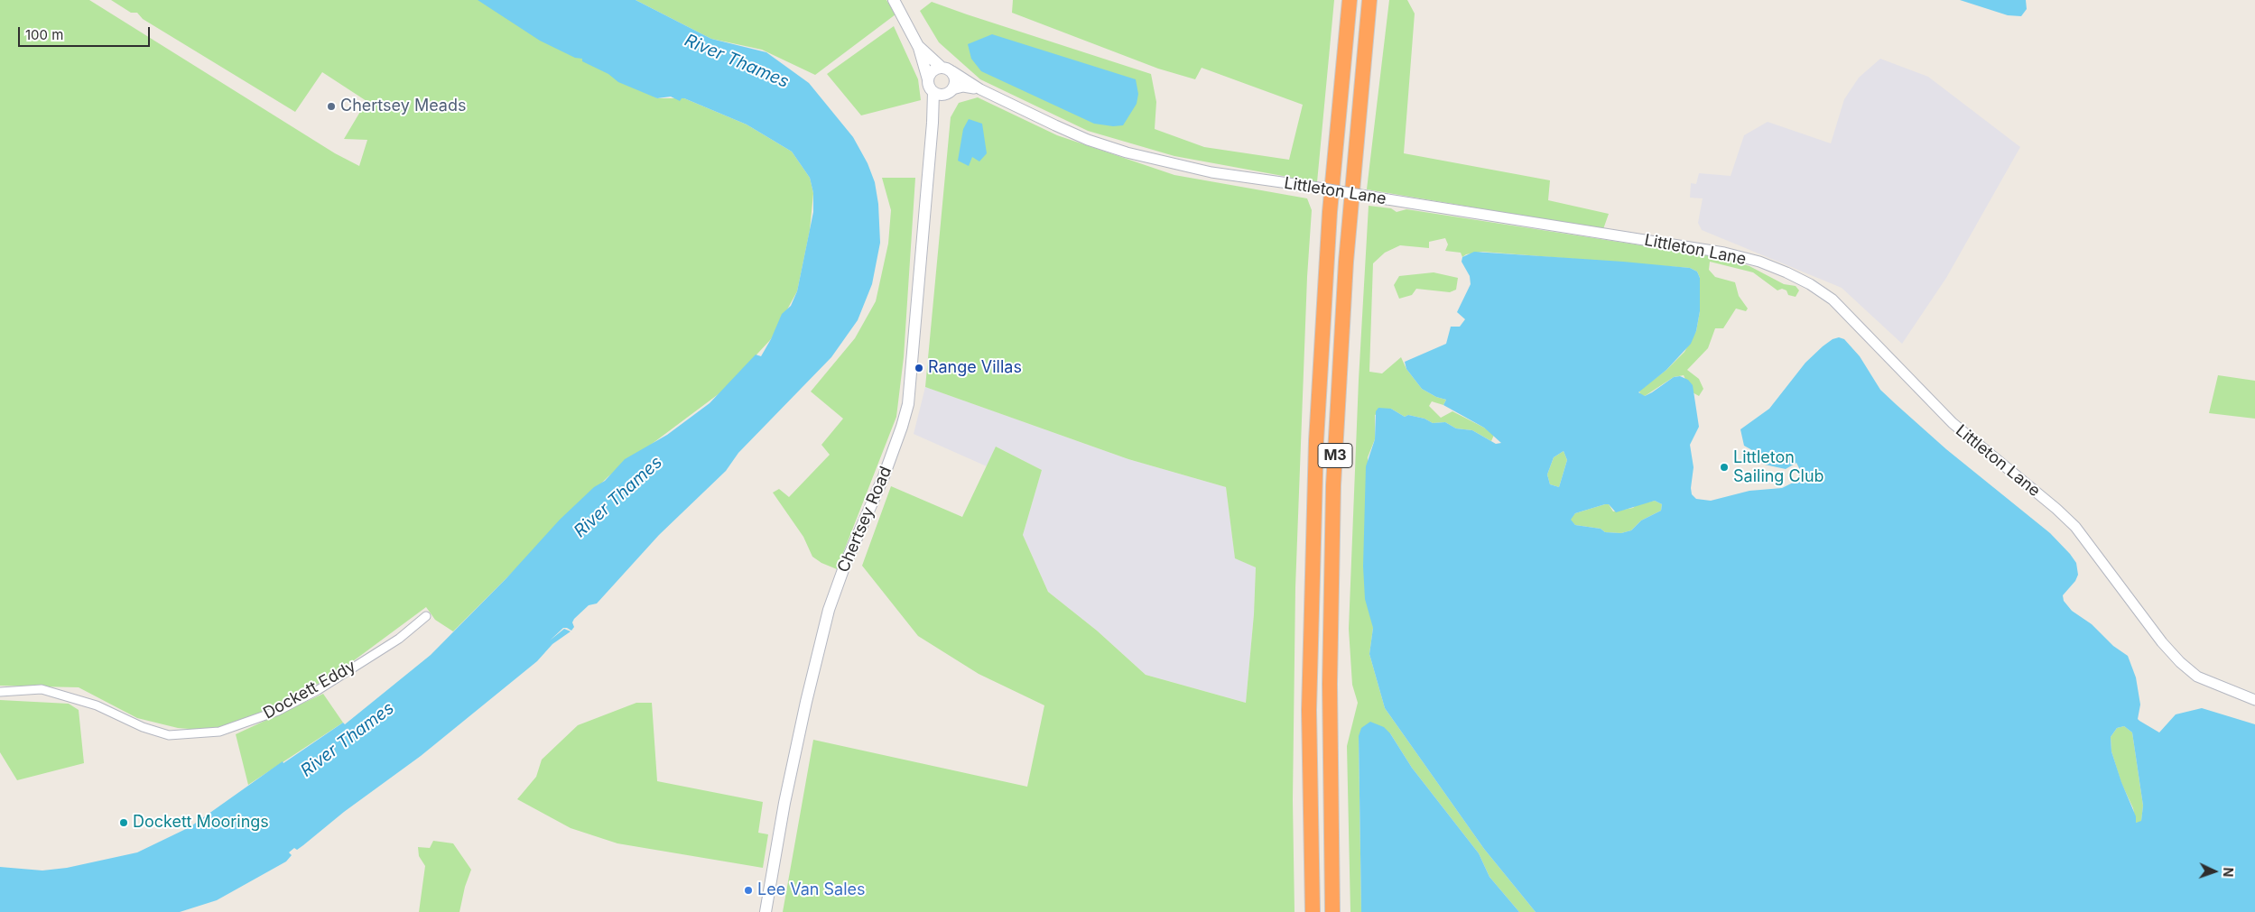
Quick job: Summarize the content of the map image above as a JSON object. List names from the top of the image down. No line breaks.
{"streets":{"highway":["M3"],"main road":["Chertsey Road"],"street":["Littleton Lane","Dockett Eddy"]},"crossings":[["Littleton Lane","Chertsey Road"]],"water":["River Thames"],"places":["Chertsey Meads","Range Villas","Littleton Sailing Club","Dockett Moorings","Lee Van Sales"],"scale_bar":"100 m","north":"right"}
